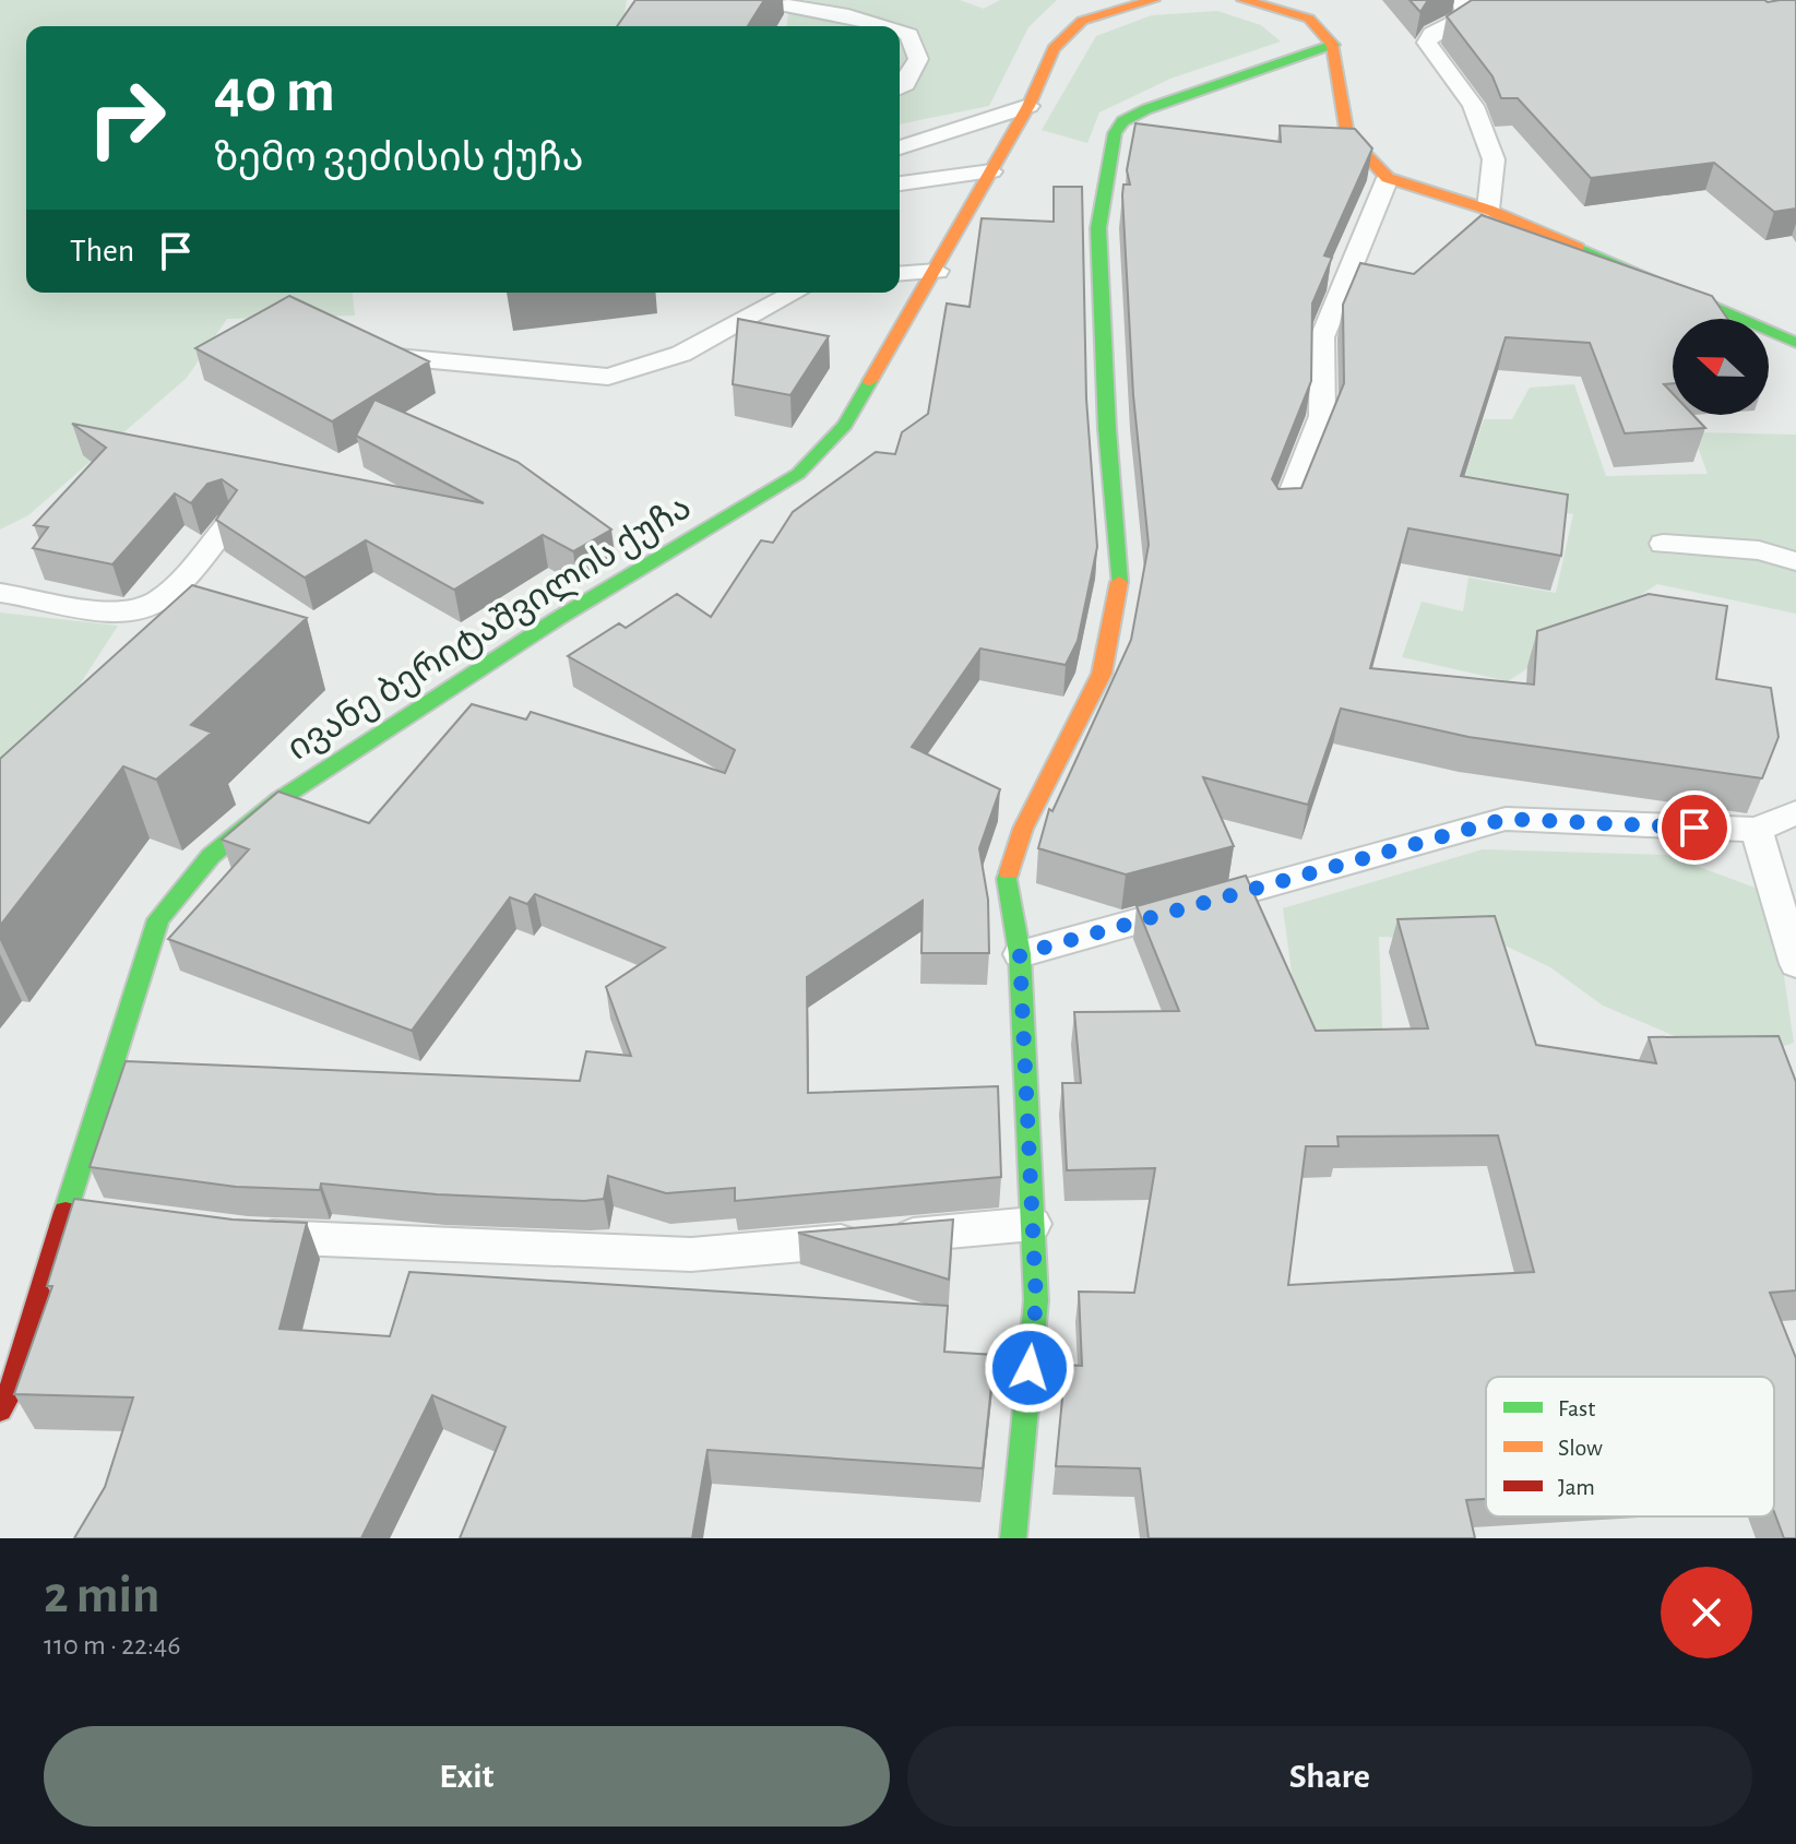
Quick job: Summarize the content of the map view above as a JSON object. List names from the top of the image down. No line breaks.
{"streets":{"main road":["ივანე ბერიტაშვილის ქუჩა"]},"legend":["Fast","Slow","Jam"],"north":"left","page":{"turn":["40 m","ზემო ვეძისის ქუჩა"],"then":"Then","heading":["2 min","110 m · 22:46"],"buttons":["Exit","Share"]}}
